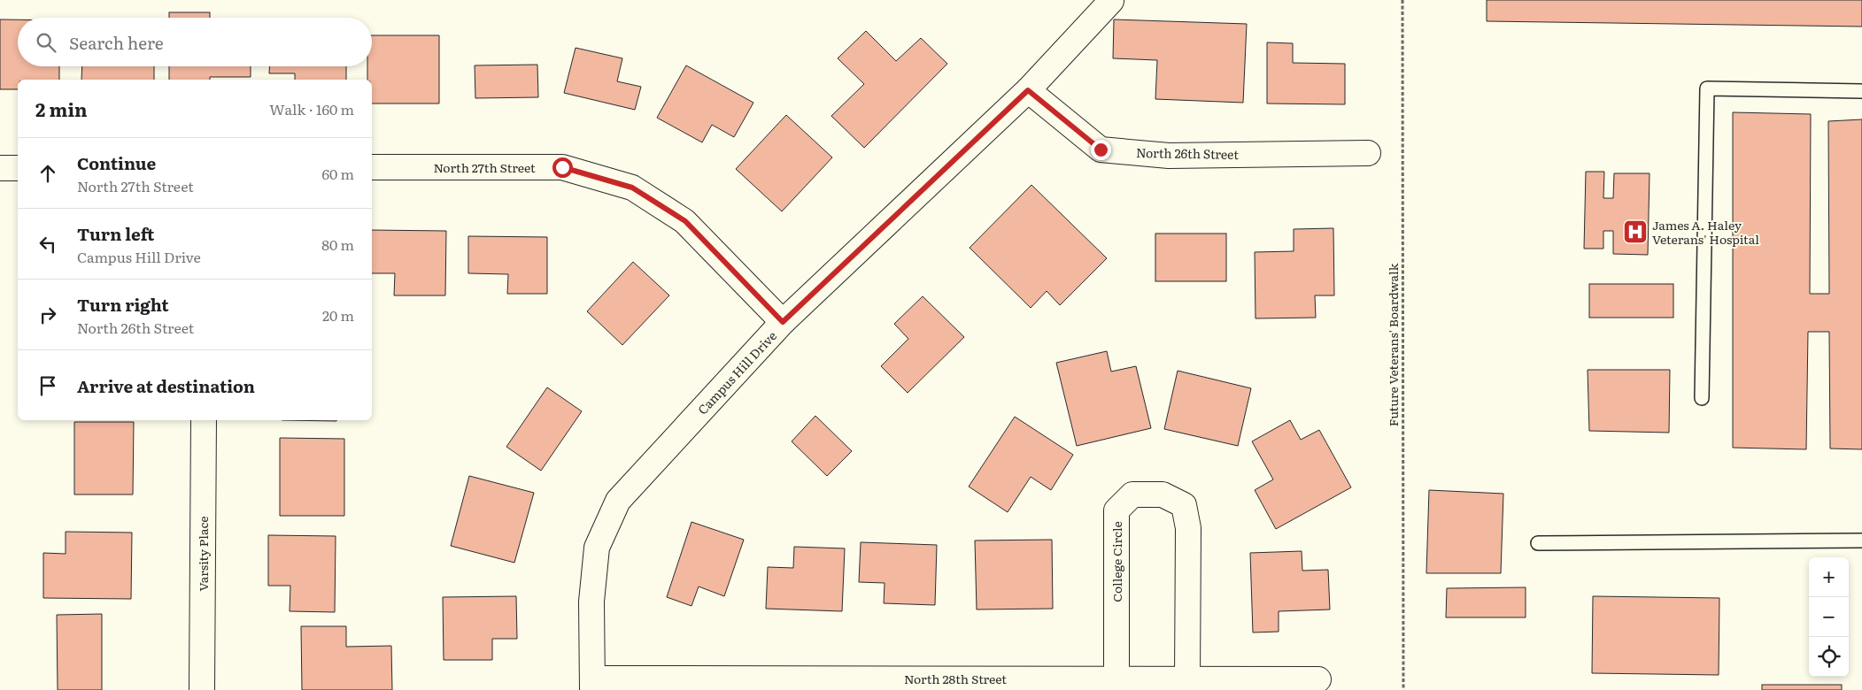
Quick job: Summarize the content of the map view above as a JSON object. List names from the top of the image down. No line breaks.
{"streets":{"street":["North 26th Street","North 27th Street","Campus Hill Drive","Varsity Place","College Circle","North 28th Street"],"path":["Future Veterans' Boardwalk"]},"crossings":[["North 26th Street","Campus Hill Drive"],["North 27th Street","Campus Hill Drive"],["Campus Hill Drive","North 28th Street"],["College Circle","North 28th Street"]],"places":{"hospital":["James A. Haley Veterans' Hospital"]},"page":{"search":"Search here","heading":["2 min","Walk · 160 m"],"list":[["Continue","North 27th Street","60 m"],["Turn left","Campus Hill Drive","80 m"],["Turn right","North 26th Street","20 m"],"Arrive at destination"],"map_buttons":["+","−"]}}
